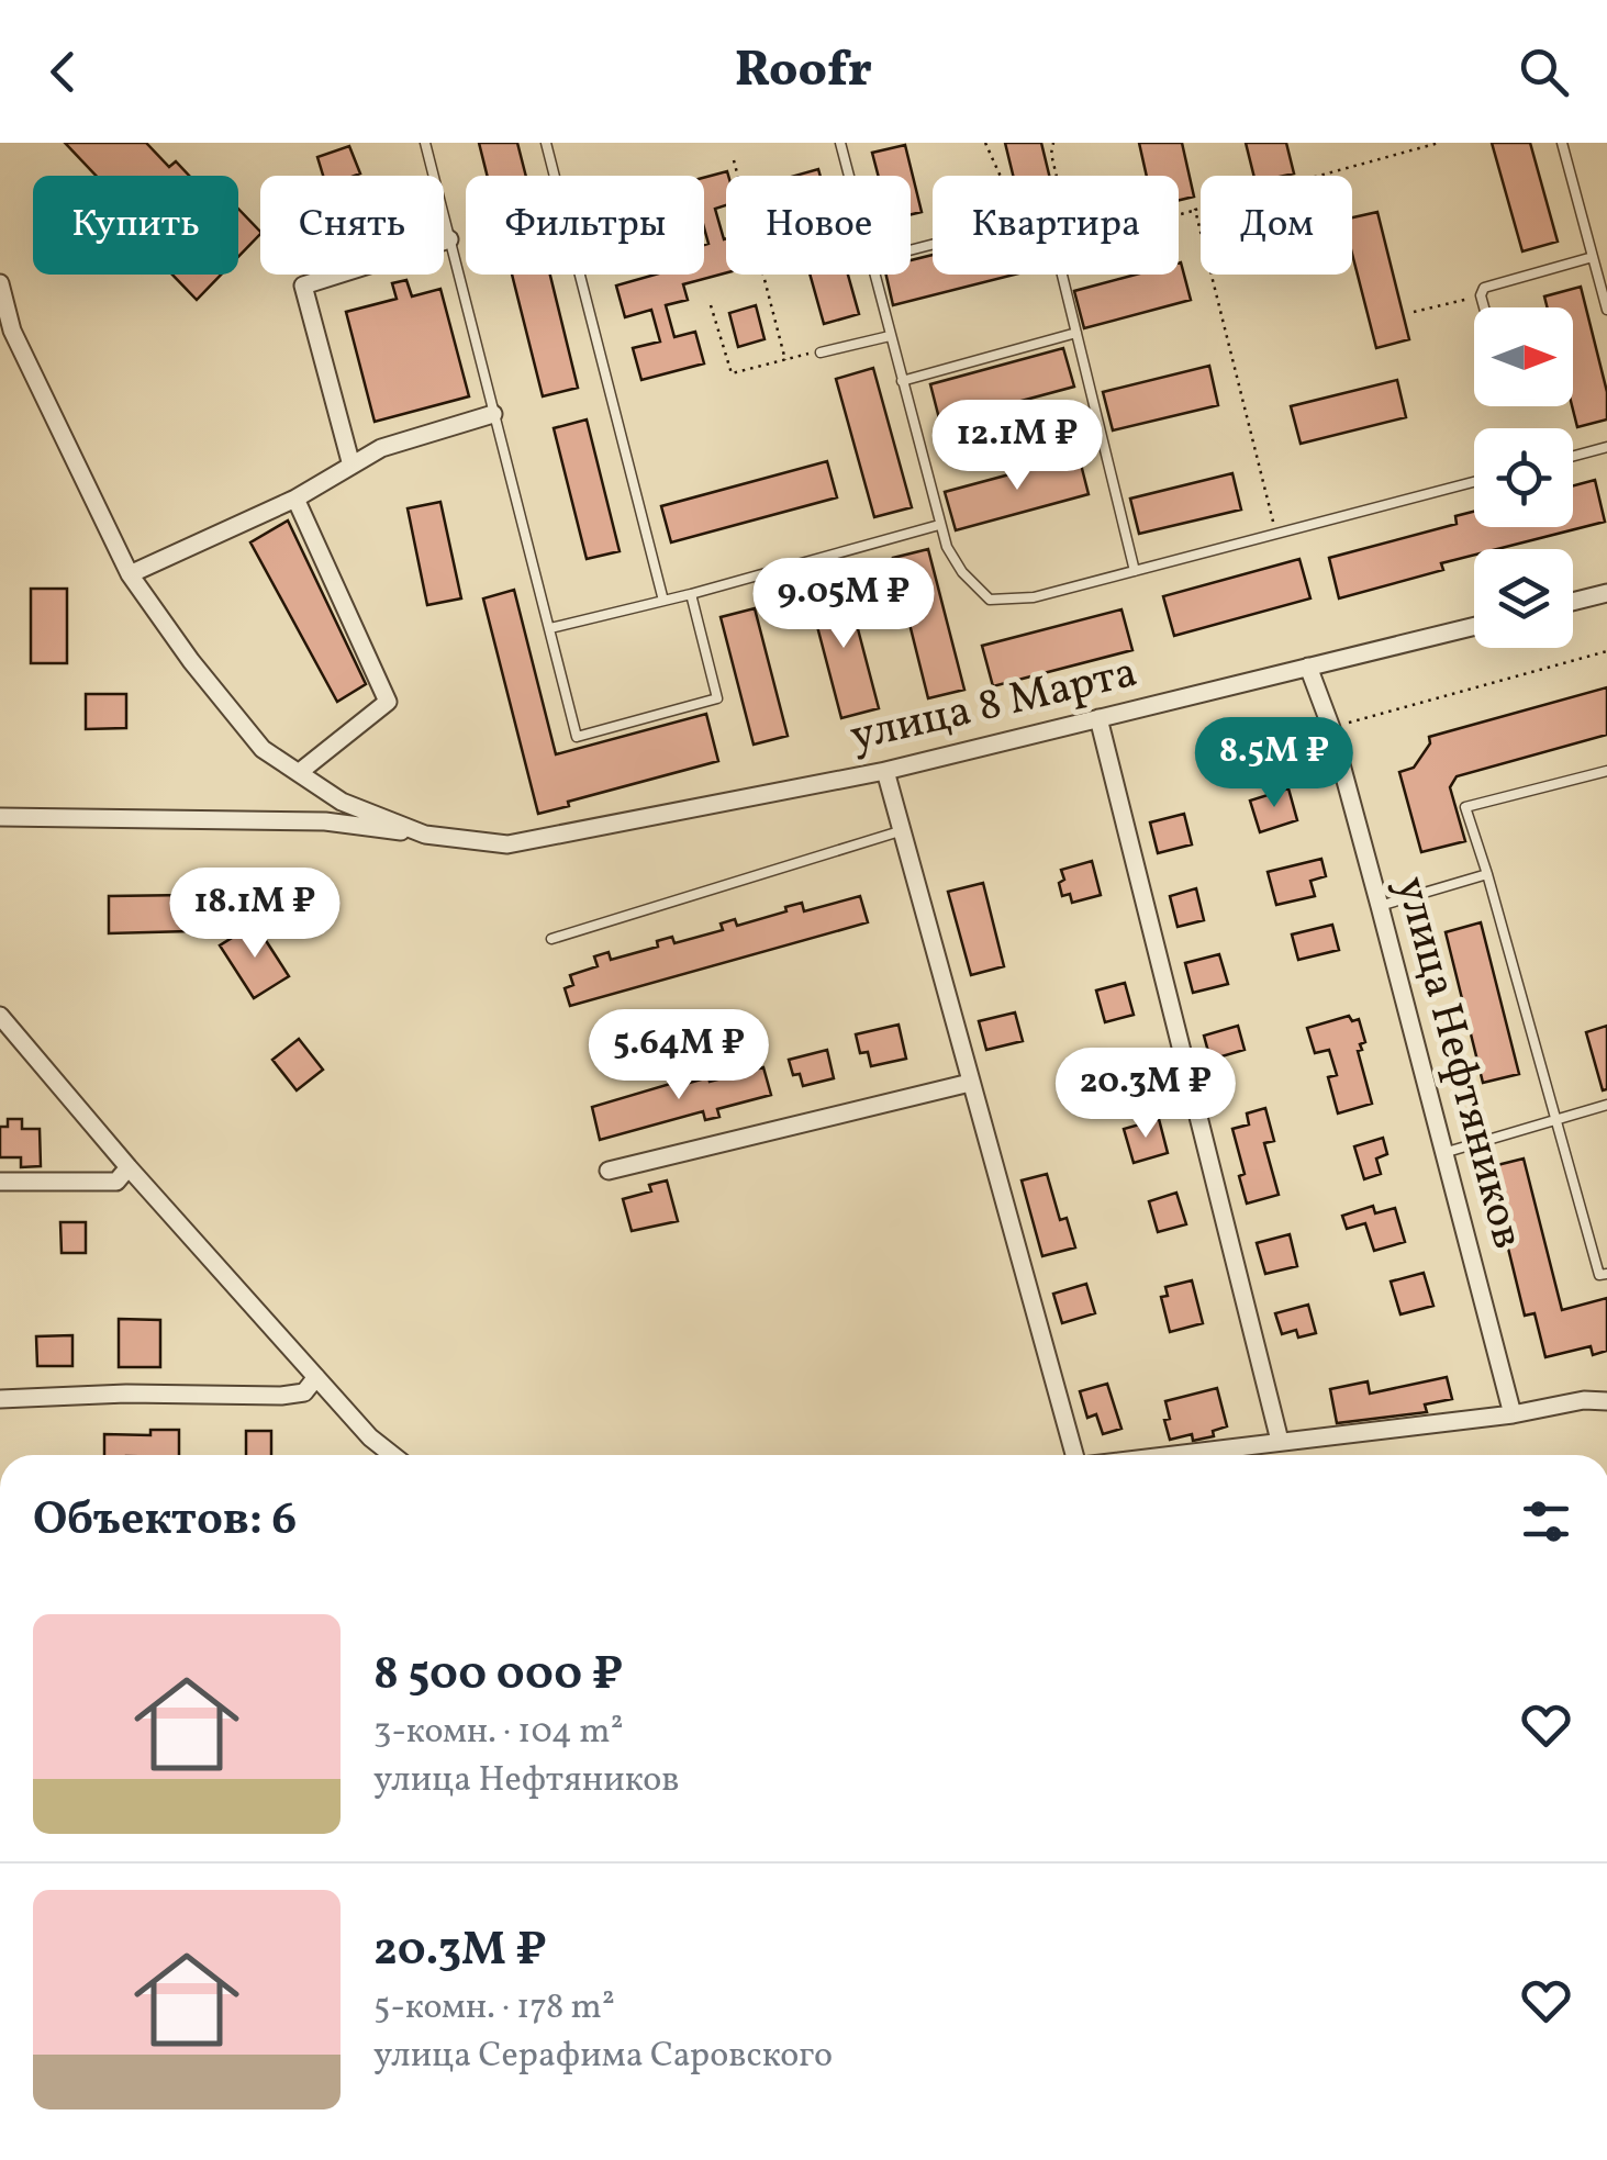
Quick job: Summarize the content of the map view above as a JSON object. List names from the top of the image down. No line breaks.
{"streets":{"street":["улица 8 Марта","улица Нефтяников"]},"crossings":[["улица 8 Марта","улица Нефтяников"]],"north":"right","page":{"header":"Roofr","chip":["Купить","Снять","Фильтры","Новое","Квартира","Дом"],"price":["12.1M ₽","9.05M ₽","8.5M ₽","18.1M ₽","5.64M ₽","20.3M ₽"],"heading":"Объектов: 6","list":[{"name":"8 500 000 ₽","note":"3-комн. · 104 m² · улица Нефтяников"},{"name":"20.3M ₽","note":"5-комн. · 178 m² · улица Серафима Саровского"}]}}
